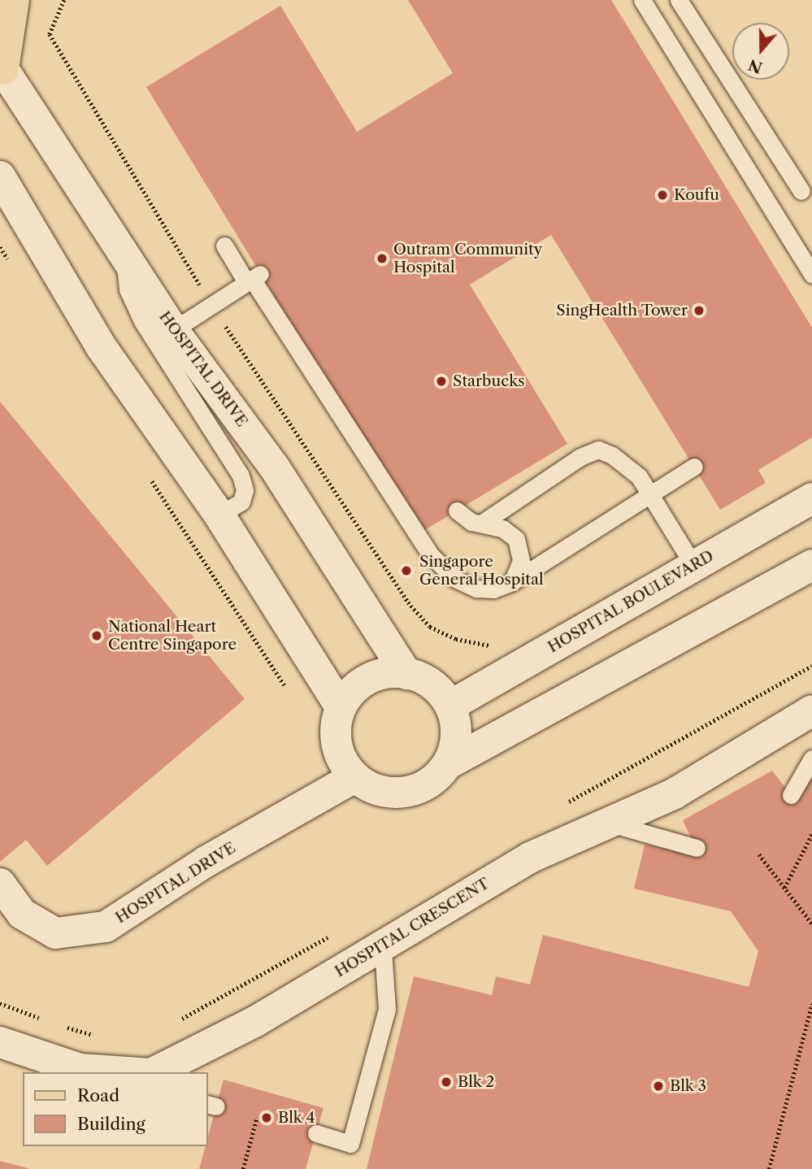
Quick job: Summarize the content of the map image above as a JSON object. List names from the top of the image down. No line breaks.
{"streets":{"street":["HOSPITAL DRIVE","HOSPITAL BOULEVARD","HOSPITAL CRESCENT"]},"crossings":[["HOSPITAL DRIVE","HOSPITAL BOULEVARD"]],"places":["Koufu","Outram Community Hospital","SingHealth Tower","Starbucks","Singapore General Hospital","National Heart Centre Singapore","Blk 2","Blk 3","Blk 4"],"legend":["Road","Building"],"north":"bottom"}
